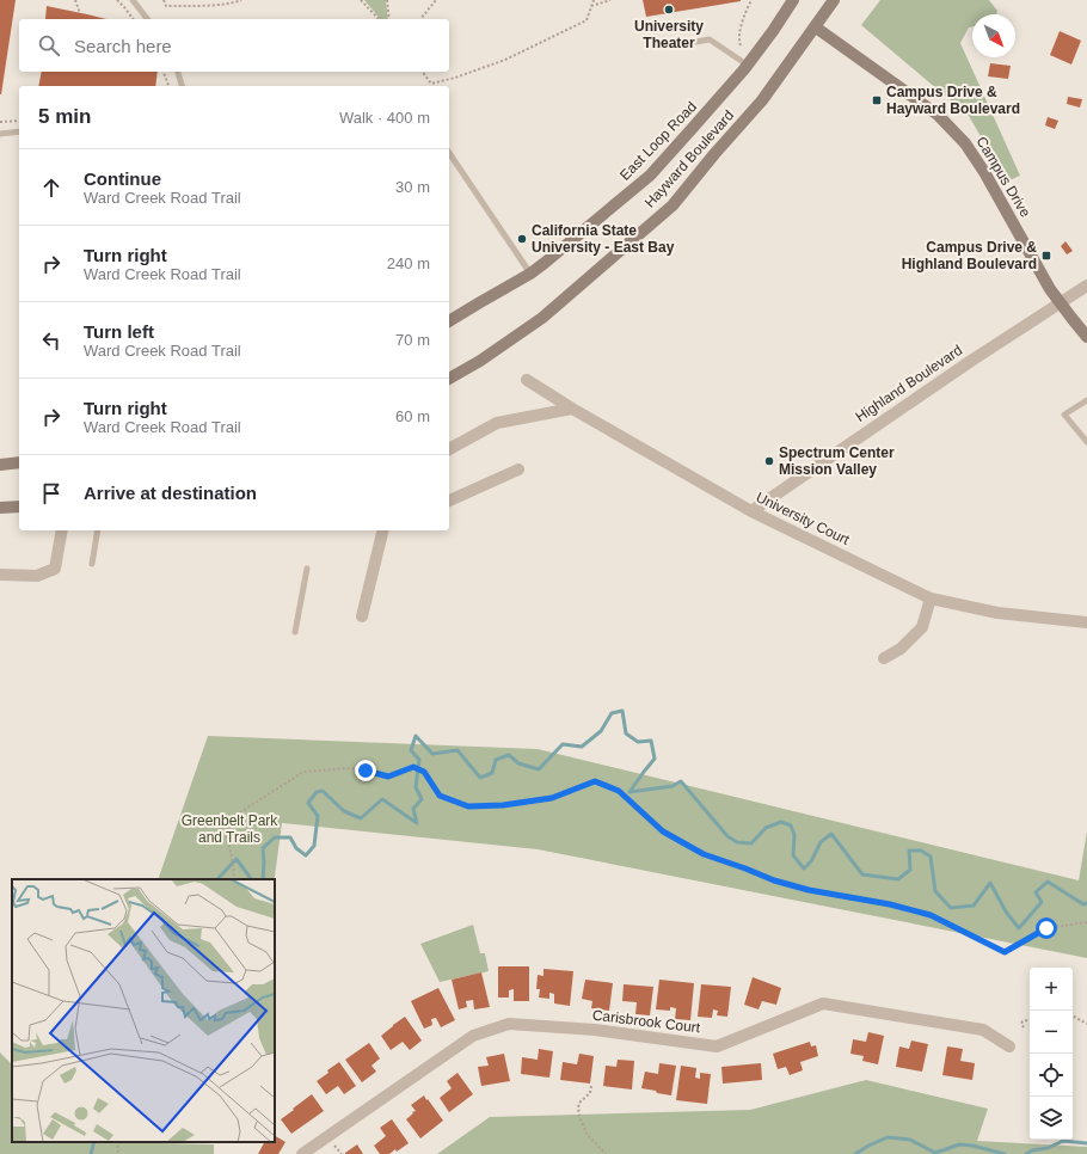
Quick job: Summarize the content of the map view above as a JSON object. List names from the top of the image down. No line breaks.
{"streets":{"street":["East Loop Road","Hayward Boulevard","Campus Drive","Highland Boulevard","University Court","Carisbrook Court"]},"crossings":[["Hayward Boulevard","Campus Drive"],["Campus Drive","Highland Boulevard"],["Highland Boulevard","University Court"]],"parks":["Greenbelt Park and Trails"],"places":{"other":["University Theater","California State University - East Bay","Spectrum Center Mission Valley"],"transit":["Campus Drive & Hayward Boulevard","Campus Drive & Highland Boulevard"]},"north":"bottom right","page":{"search":"Search here","heading":["5 min","Walk · 400 m"],"list":[["Continue","Ward Creek Road Trail","30 m"],["Turn right","Ward Creek Road Trail","240 m"],["Turn left","Ward Creek Road Trail","70 m"],["Turn right","Ward Creek Road Trail","60 m"],"Arrive at destination"],"map_buttons":["+","−"]}}
